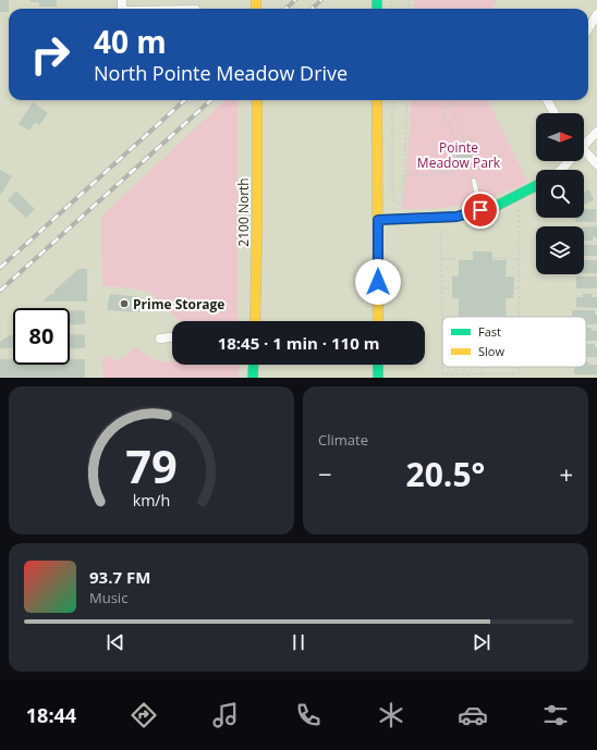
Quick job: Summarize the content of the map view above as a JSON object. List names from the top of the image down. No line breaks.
{"streets":{"main road":["2100 North"]},"parks":["Pointe Meadow Park"],"places":["Prime Storage"],"legend":["Fast","Slow"],"north":"right","page":{"turn":["40 m","North Pointe Meadow Drive"],"limit":"80","trip":"18:45 · 1 min · 110 m","tile":"Climate","heat":["−","20.5°","+"],"song":["93.7 FM","Music"],"tabs":"18:44","gauge":["79","km/h"]}}
